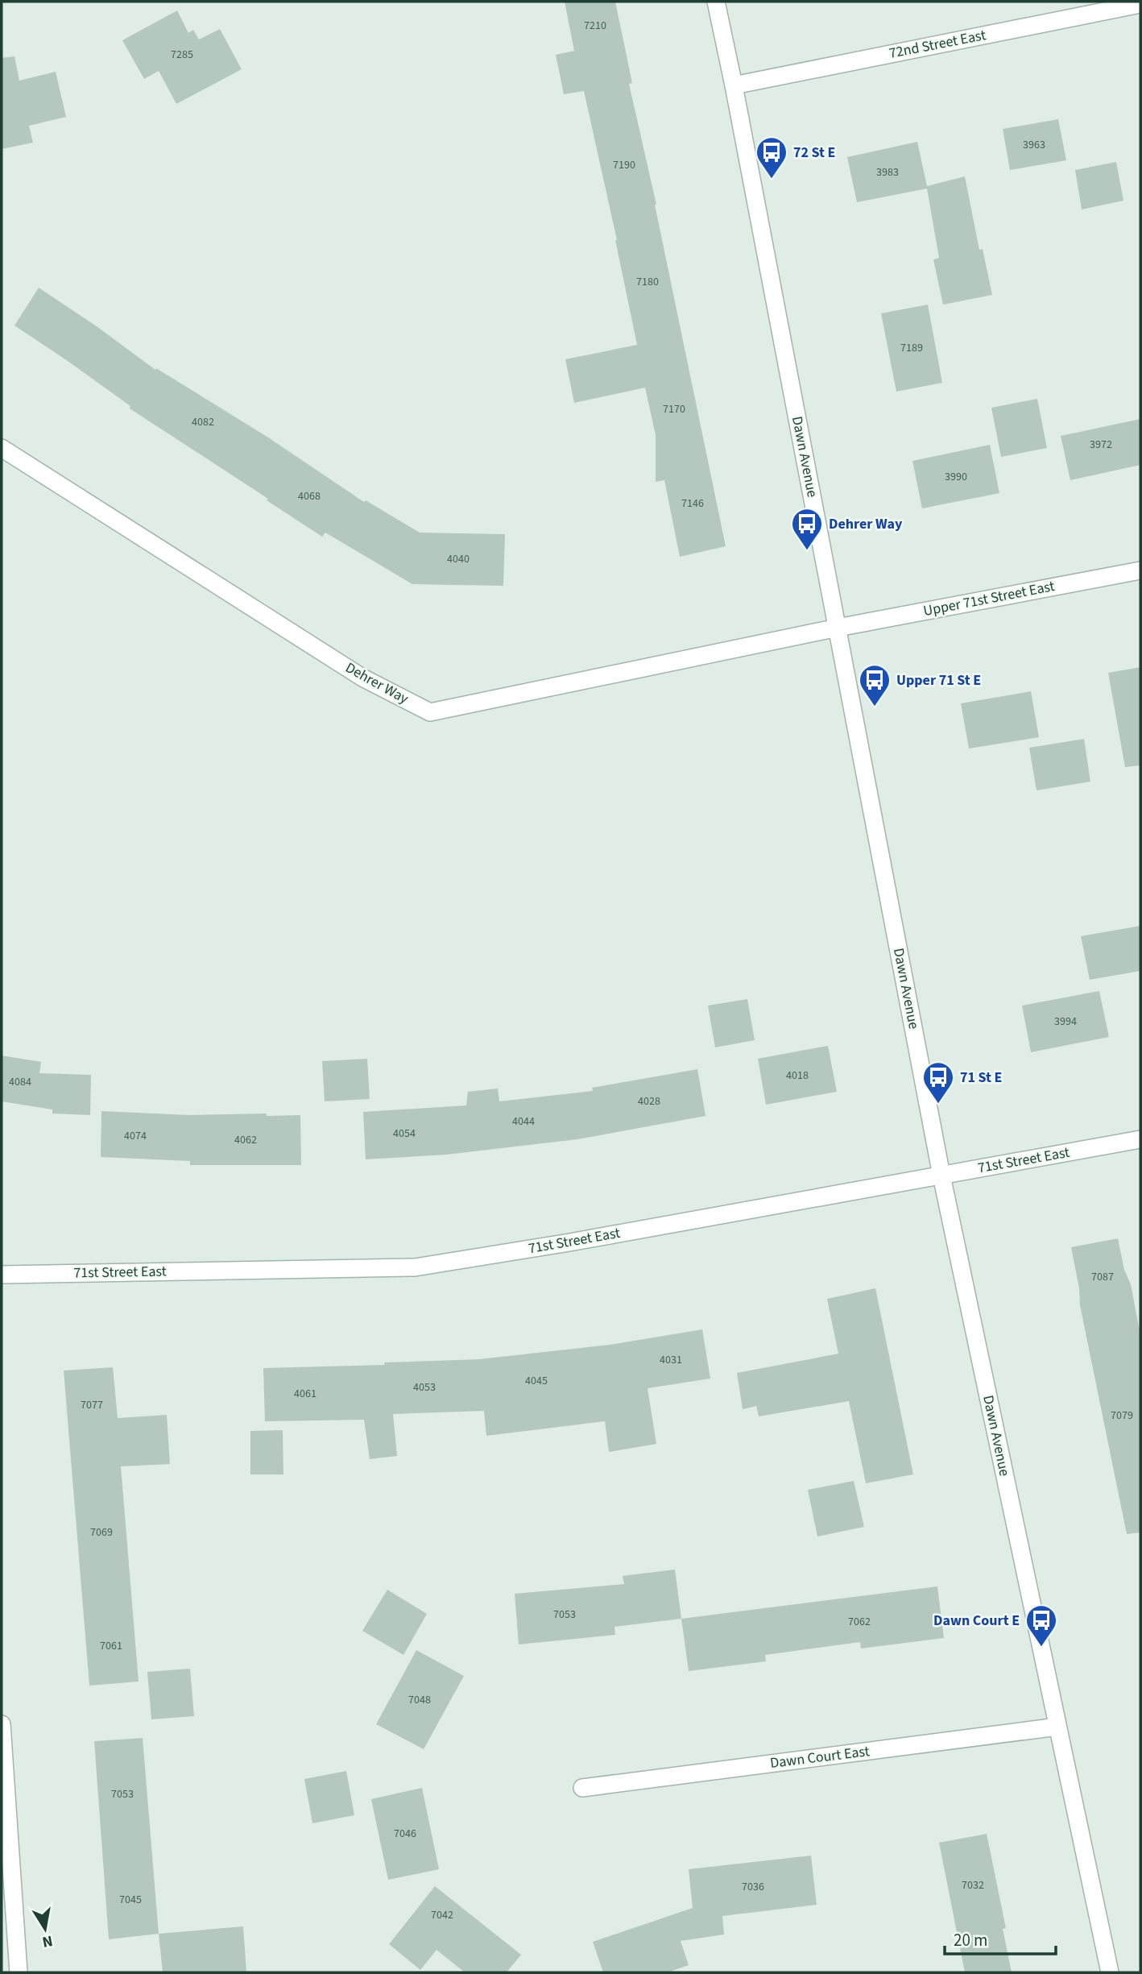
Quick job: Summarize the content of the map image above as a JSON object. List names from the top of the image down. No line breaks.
{"streets":{"street":["72nd Street East","Dawn Avenue","Upper 71st Street East","Dehrer Way","71st Street East","Dawn Court East"]},"crossings":[["72nd Street East","Dawn Avenue"],["Dawn Avenue","Upper 71st Street East"],["Dawn Avenue","Dehrer Way"],["Dawn Avenue","71st Street East"],["Dawn Avenue","Dawn Court East"],["Upper 71st Street East","Dehrer Way"]],"places":{"bus stop":["72 St E","Dehrer Way","Upper 71 St E","71 St E","Dawn Court E"]},"house_numbers":["7210","7285","3963","7190","3983","7180","7189","7170","4082","3972","3990","4068","7146","4040","3994","4018","4084","4028","4044","4054","4074","4062","7087","4031","4045","4053","4061","7077","7079","7069","7053","7062","7061","7048","7053","7046","7032","7036","7045","7042"],"scale_bar":"20 m","north":"bottom"}
